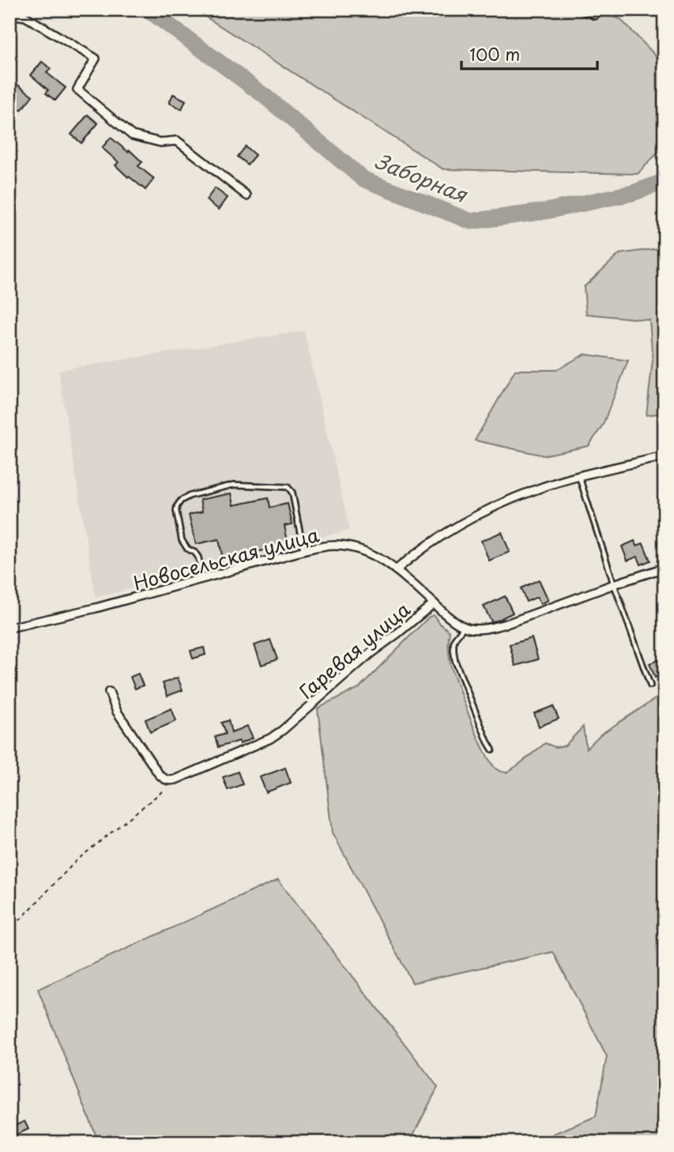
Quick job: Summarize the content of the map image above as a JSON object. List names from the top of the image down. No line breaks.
{"streets":{"street":["Новосельская улица","Гаревая улица"]},"crossings":[["Новосельская улица","Гаревая улица"]],"water":["Заборная"],"scale_bar":"100 m"}
